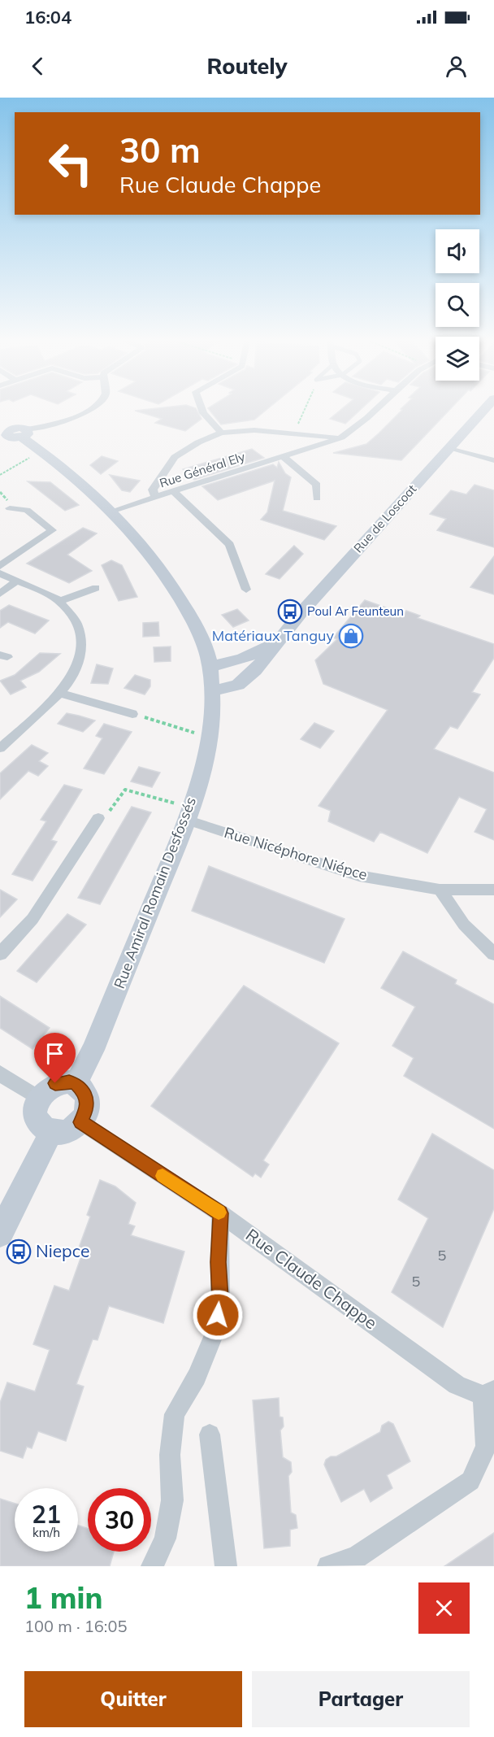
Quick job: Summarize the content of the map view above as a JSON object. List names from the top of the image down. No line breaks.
{"streets":{"main road":["Rue de Loscoat","Rue Amiral Romain Desfossés"],"street":["Rue Général Ely","Rue Nicéphore Niépce","Rue Claude Chappe"]},"crossings":[["Rue Général Ely","Rue Amiral Romain Desfossés"],["Rue de Loscoat","Rue Amiral Romain Desfossés"],["Rue Nicéphore Niépce","Rue Amiral Romain Desfossés"],["Rue Amiral Romain Desfossés","Rue Claude Chappe"]],"places":{"bus stop":["Poul Ar Feunteun","Niepce"],"shop":["Matériaux Tanguy"]},"house_numbers":["5","5"],"page":{"status":"16:04","header":"Routely","turn":["30 m","Rue Claude Chappe"],"speed":"21 km/h","limit":"30","heading":["1 min","100 m · 16:05"],"buttons":["Quitter","Partager"]}}
